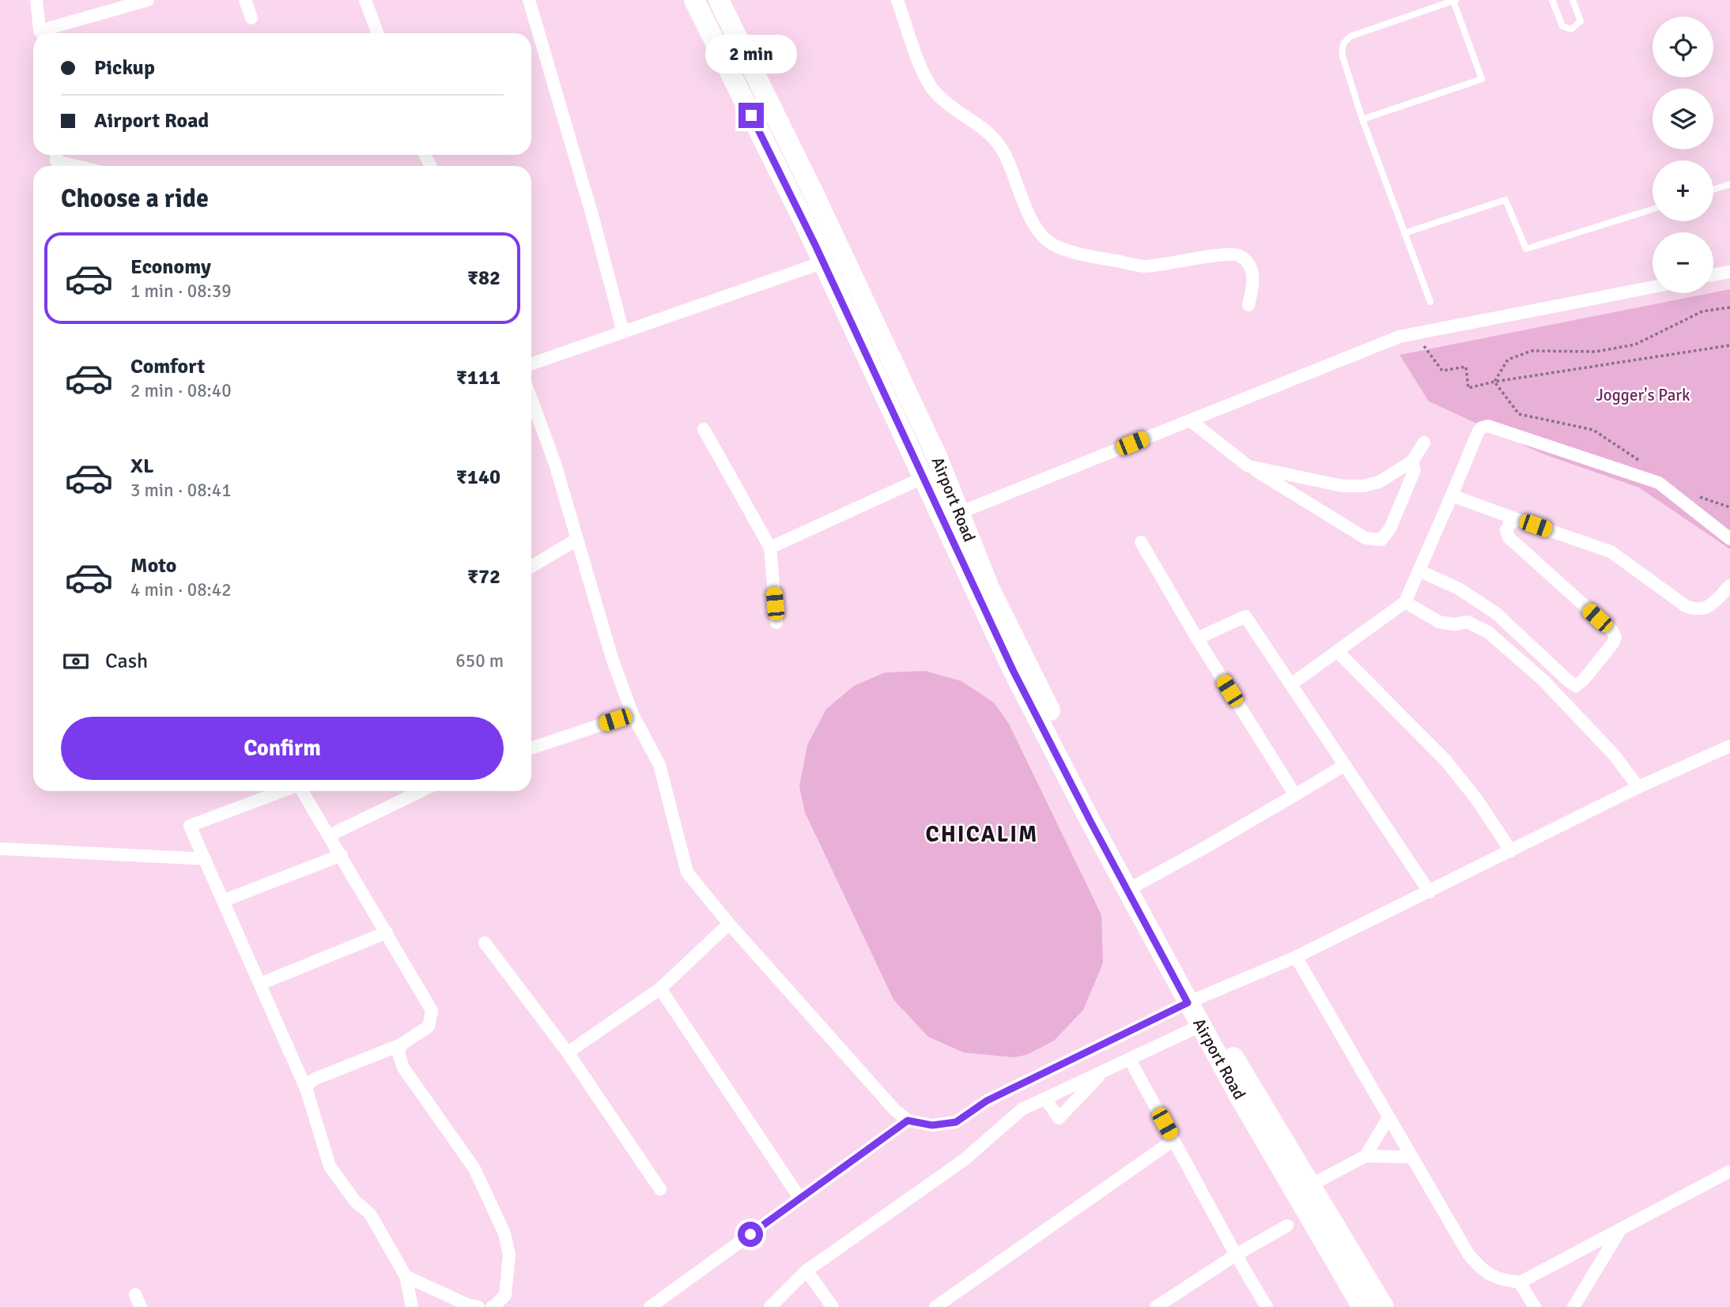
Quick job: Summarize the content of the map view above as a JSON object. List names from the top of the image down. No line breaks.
{"streets":{"highway":["Airport Road"]},"districts":["CHICALIM"],"parks":["Jogger's Park"],"page":{"map_buttons":["+","−"],"banner":["Pickup","Airport Road"],"bubble":"2 min","heading":"Choose a ride","list":[{"name":"Economy","note":"1 min · 08:39","value":"₹82"},{"name":"Comfort","note":"2 min · 08:40","value":"₹111"},{"name":"XL","note":"3 min · 08:41","value":"₹140"},{"name":"Moto","note":"4 min · 08:42","value":"₹72"}],"pay":["Cash","650 m"],"buttons":"Confirm"}}
